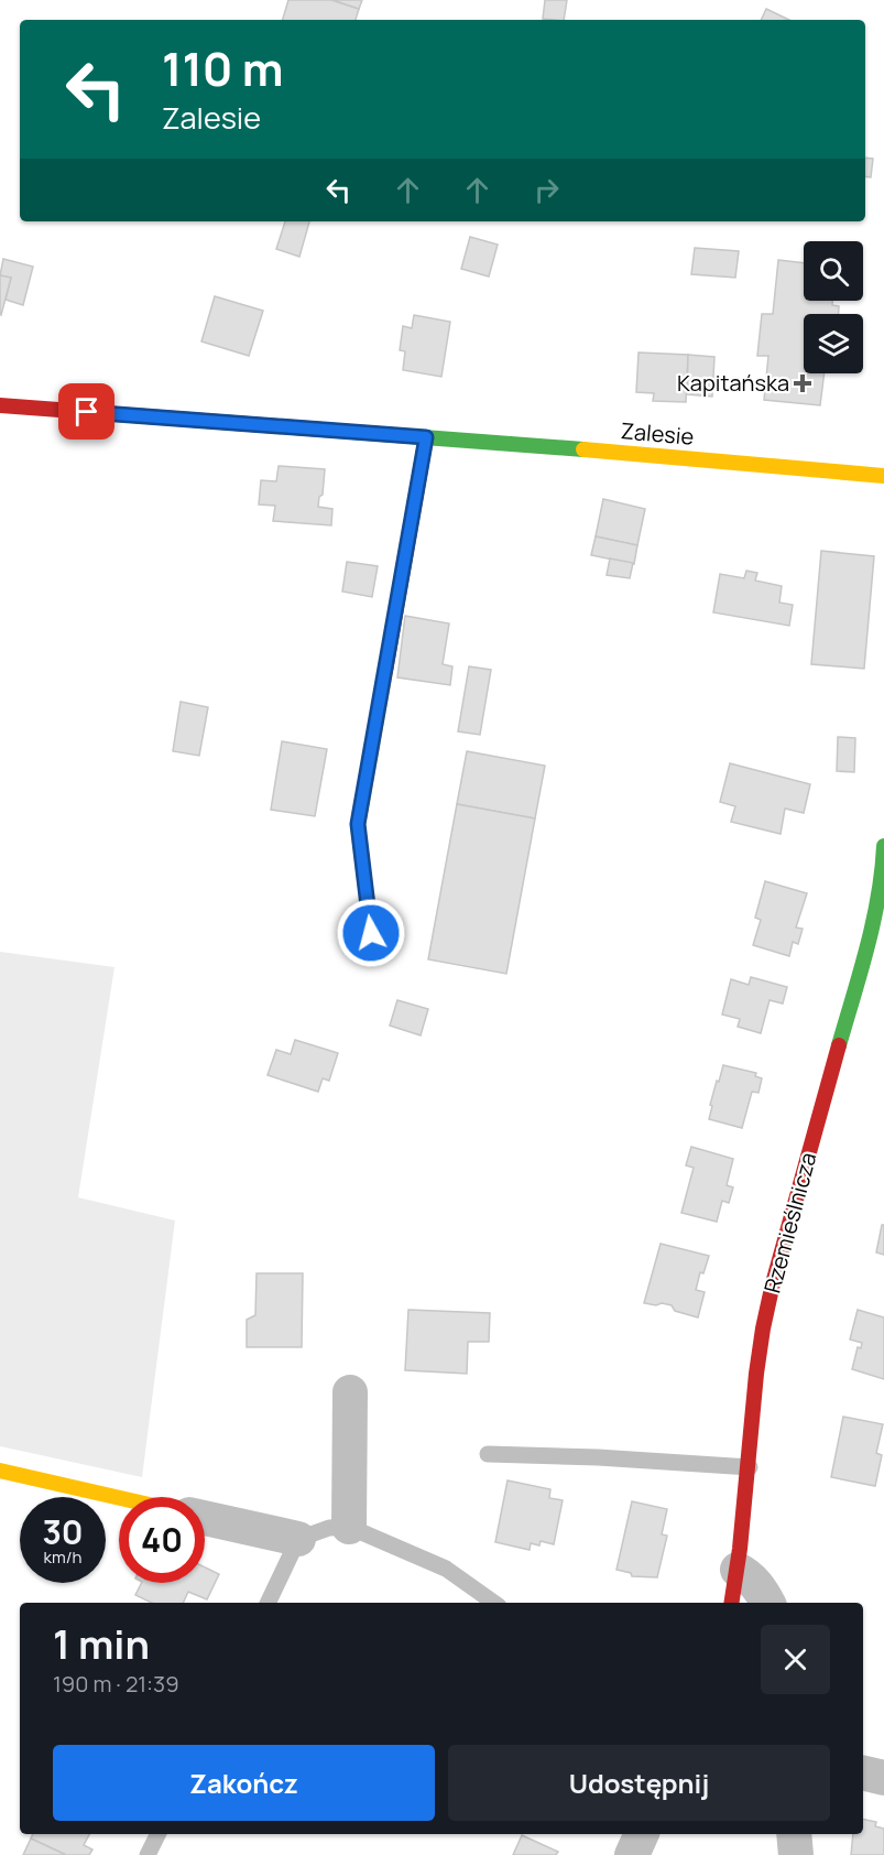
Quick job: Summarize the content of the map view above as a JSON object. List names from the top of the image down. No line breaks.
{"streets":{"street":["Zalesie","Rzemieślnicza"]},"places":{"health":["Kapitańska"]},"page":{"turn":["110 m","Zalesie"],"speed":"30 km/h","limit":"40","heading":["1 min","190 m · 21:39"],"buttons":["Zakończ","Udostępnij"]}}
